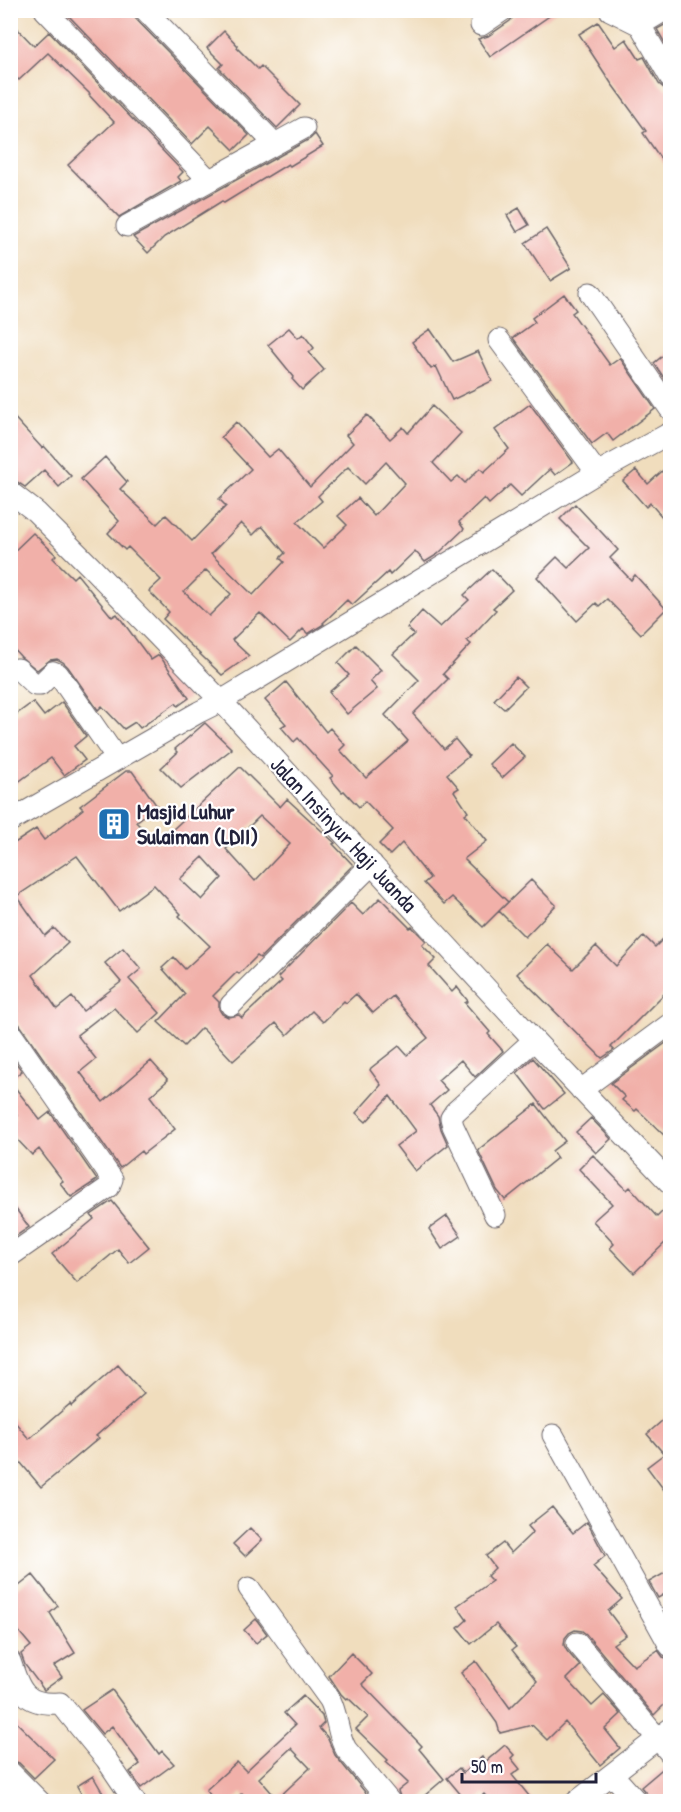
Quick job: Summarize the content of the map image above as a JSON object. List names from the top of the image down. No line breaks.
{"streets":{"street":["Jalan Insinyur Haji Juanda"]},"places":{"building":["Masjid Luhur Sulaiman (LDII)"]},"scale_bar":"50 m"}
